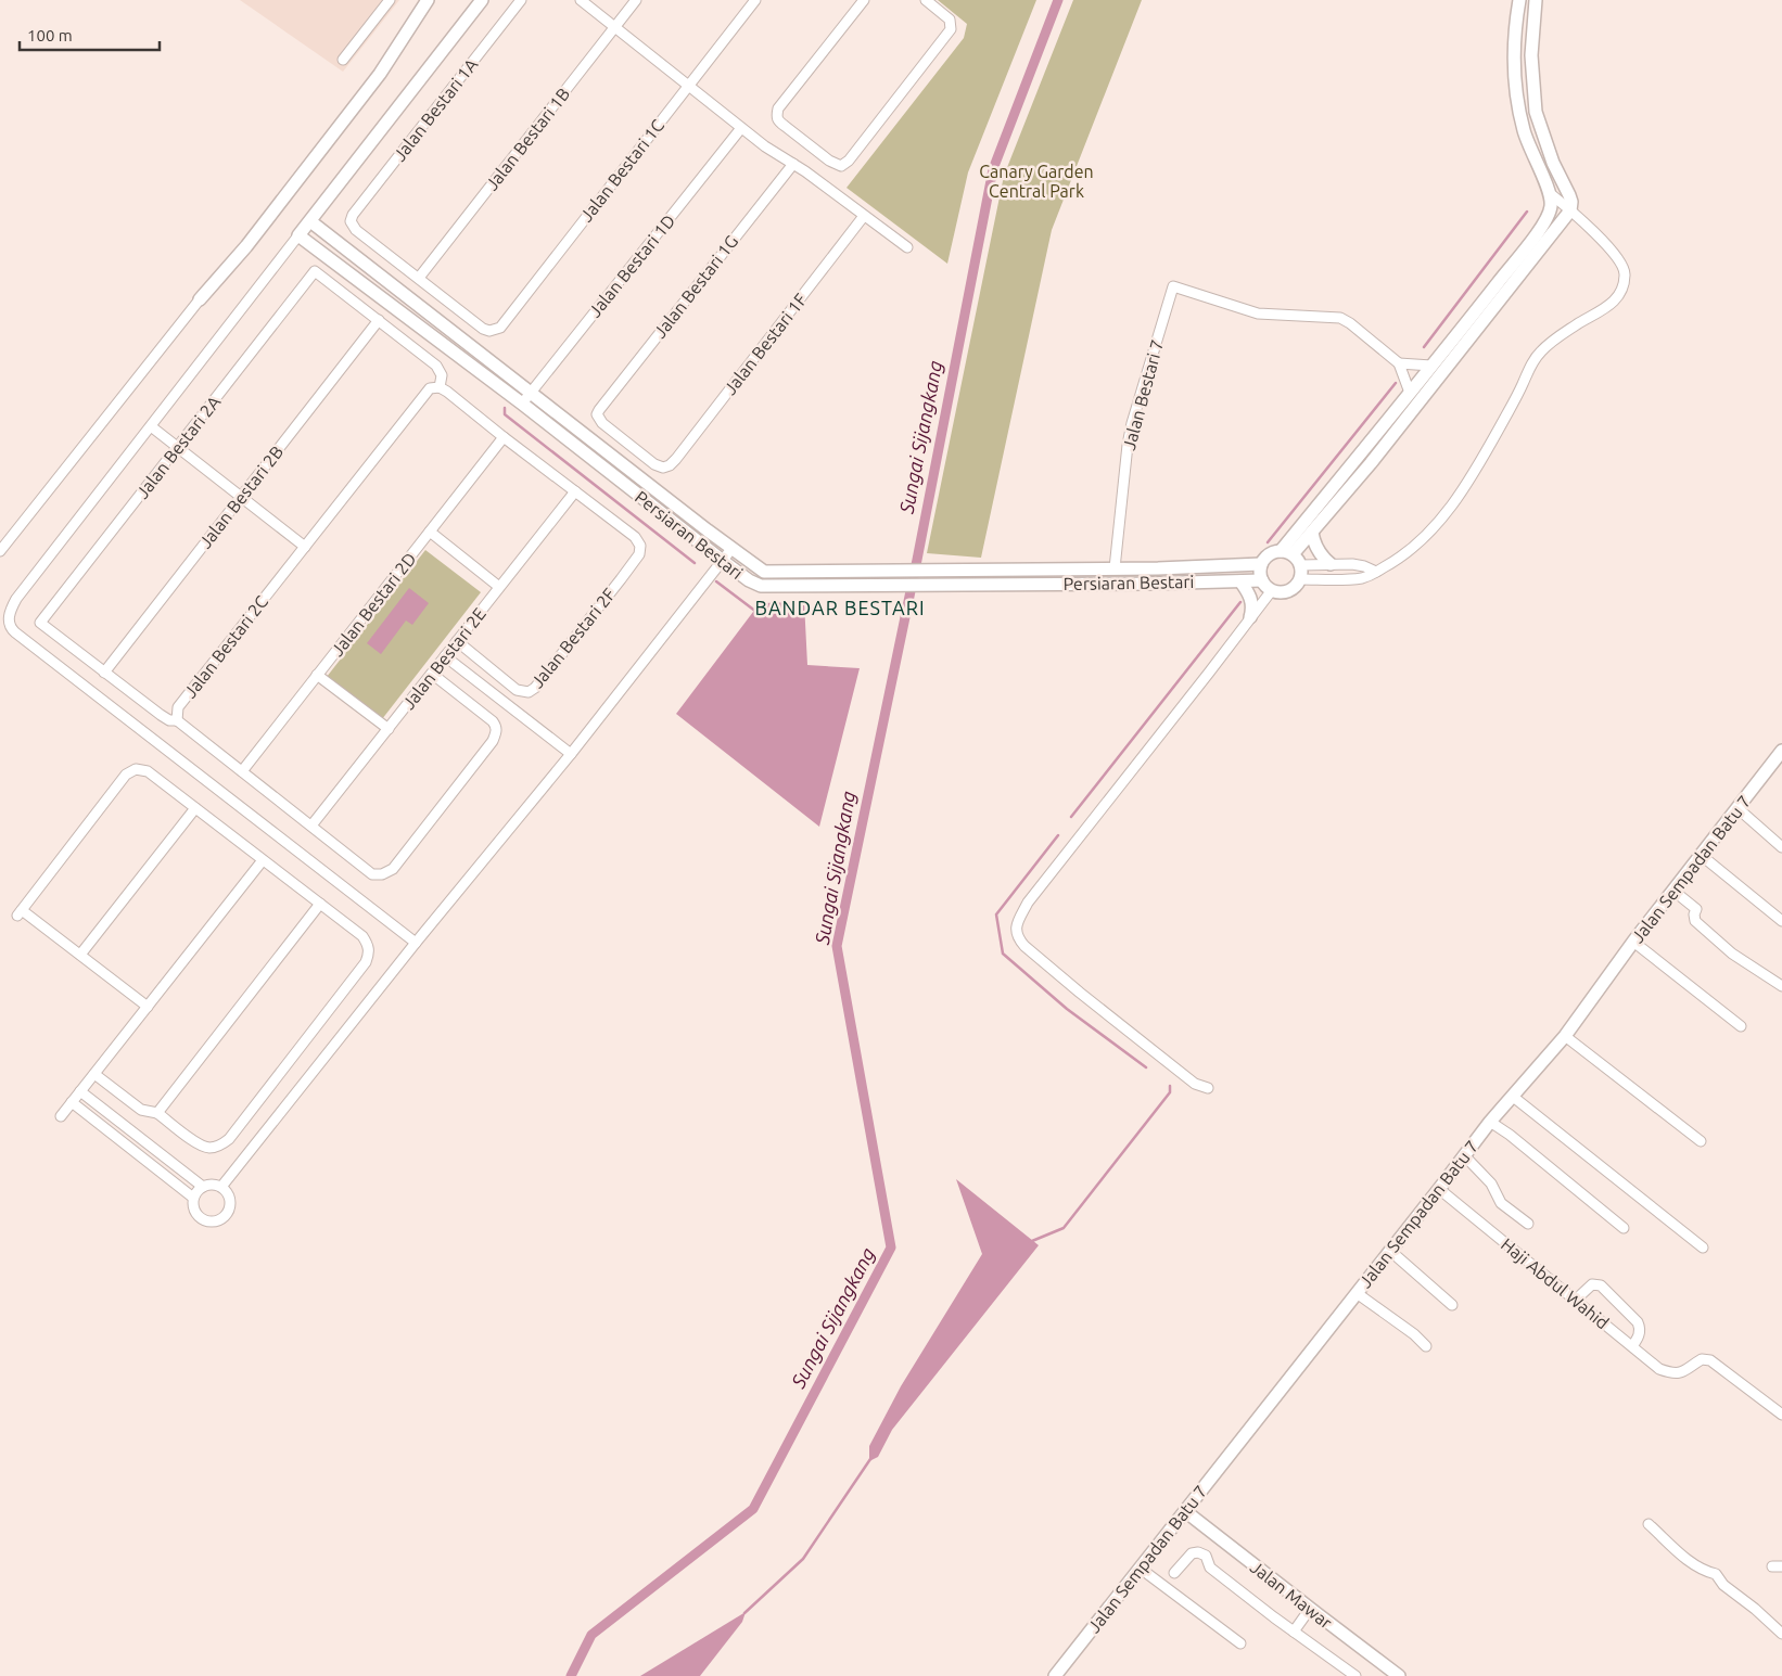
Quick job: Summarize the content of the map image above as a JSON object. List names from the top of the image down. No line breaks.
{"streets":{"street":["Jalan Bestari 1A","Jalan Bestari 1B","Jalan Bestari 1C","Jalan Bestari 1D","Jalan Bestari 1G","Jalan Bestari 1F","Jalan Bestari 7","Jalan Bestari 2A","Jalan Bestari 2B","Persiaran Bestari","Jalan Bestari 2D","Jalan Bestari 2F","Jalan Bestari 2C","Jalan Bestari 2E","Jalan Sempadan Batu 7","Haji Abdul Wahid","Jalan Mawar"]},"crossings":[["Jalan Bestari 1A","Jalan Bestari 1B"],["Jalan Bestari 1A","Jalan Bestari 1C"],["Jalan Bestari 1B","Jalan Bestari 1C"],["Jalan Bestari 1D","Persiaran Bestari"],["Jalan Bestari 1G","Jalan Bestari 1F"],["Jalan Bestari 7","Persiaran Bestari"],["Jalan Bestari 2A","Jalan Bestari 2B"],["Jalan Bestari 2D","Jalan Bestari 2C"],["Jalan Bestari 2F","Jalan Bestari 2E"],["Jalan Bestari 2C","Jalan Bestari 2E"],["Jalan Sempadan Batu 7","Haji Abdul Wahid"],["Jalan Sempadan Batu 7","Jalan Mawar"]],"districts":["BANDAR BESTARI"],"water":["Sungai Sijangkang"],"parks":["Canary Garden Central Park"],"scale_bar":"100 m"}
